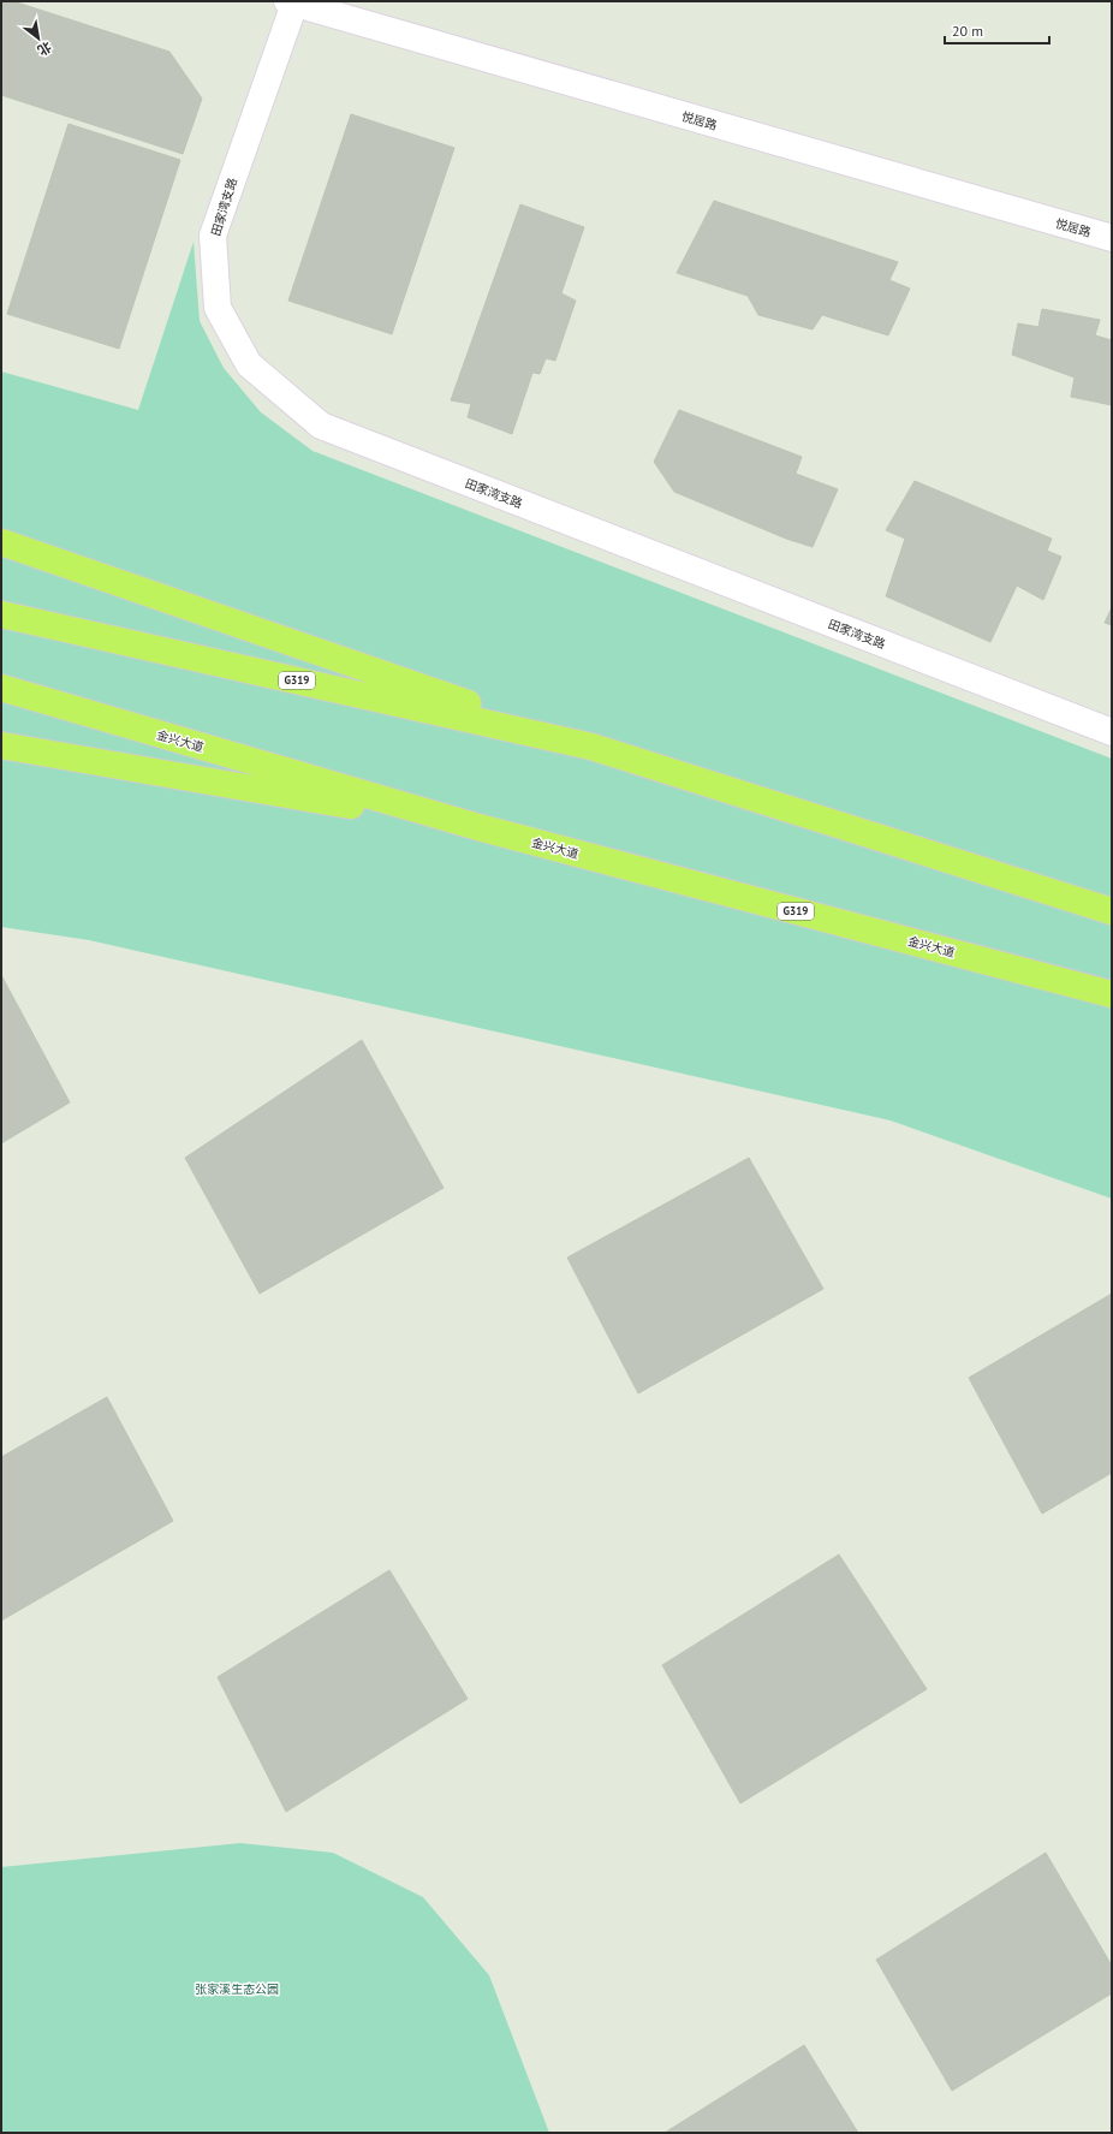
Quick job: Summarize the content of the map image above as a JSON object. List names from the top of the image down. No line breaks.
{"streets":{"highway":["G319","金兴大道"],"street":["悦居路","田家湾支路"]},"crossings":[["悦居路","田家湾支路"]],"parks":["张家溪生态公园"],"scale_bar":"20 m","north":"bottom right"}
